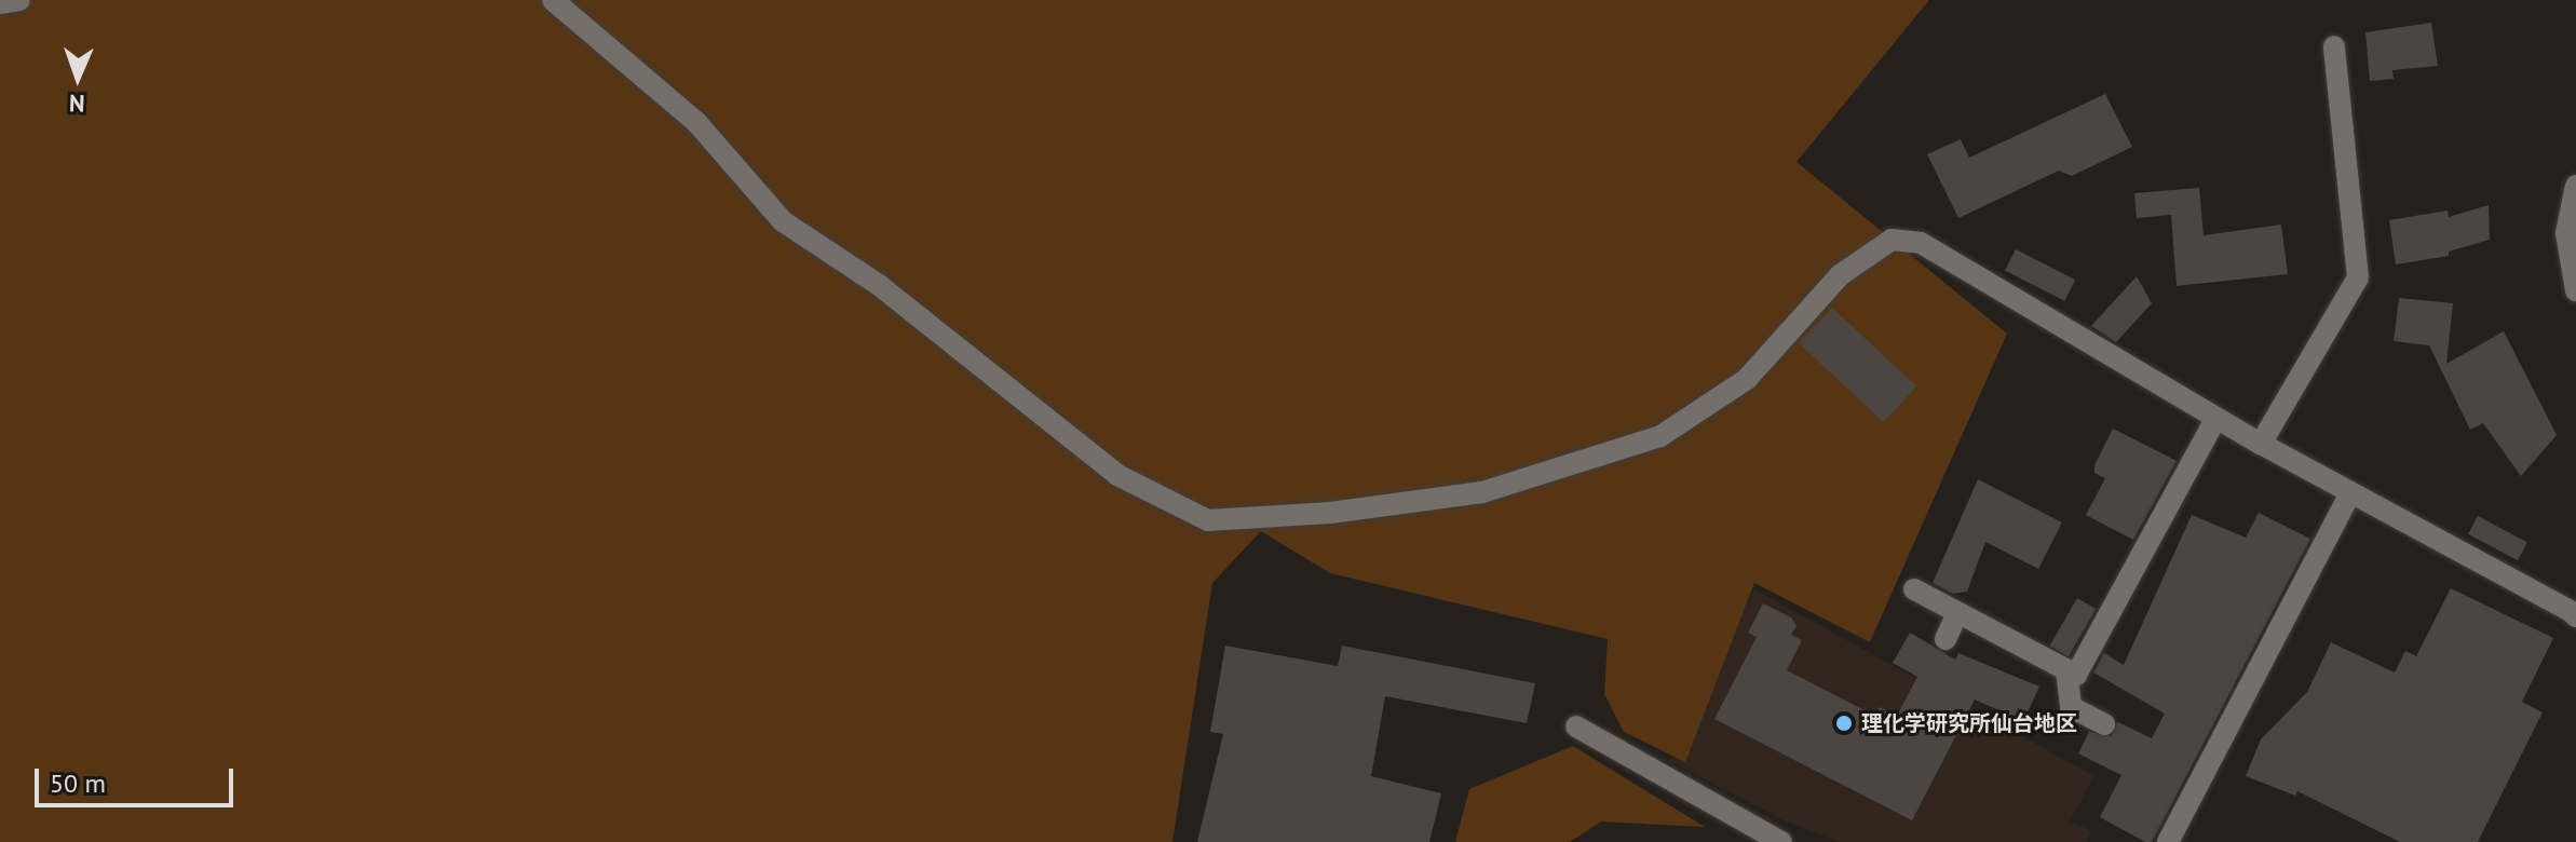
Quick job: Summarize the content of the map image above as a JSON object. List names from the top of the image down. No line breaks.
{"places":["理化学研究所仙台地区"],"scale_bar":"50 m","north":"bottom"}
